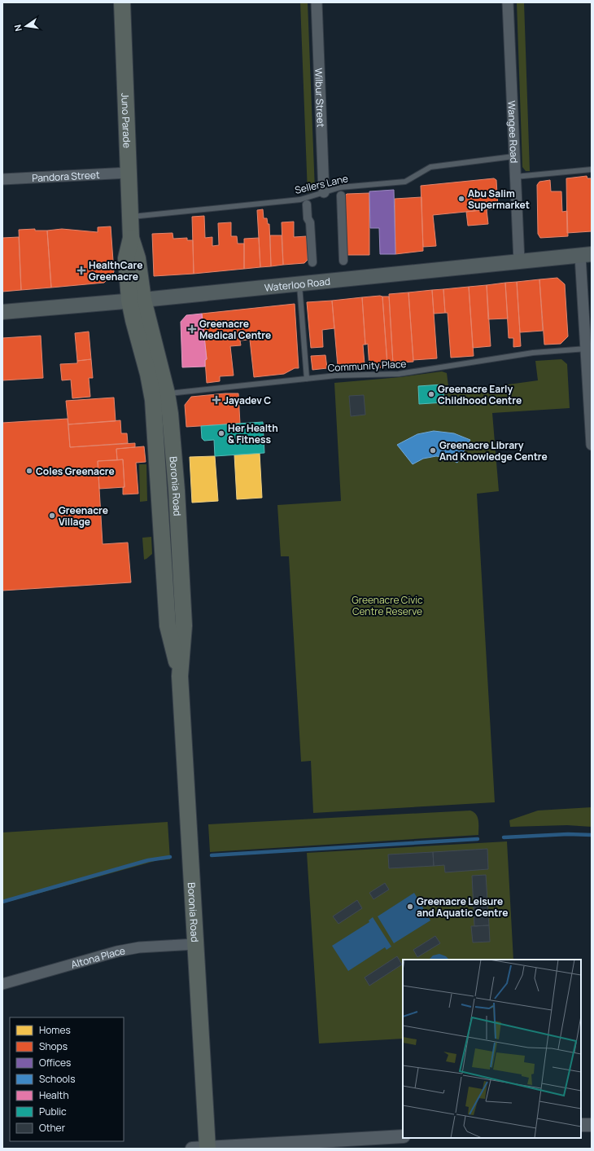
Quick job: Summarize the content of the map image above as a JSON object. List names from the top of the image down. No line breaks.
{"streets":{"main road":["Juno Parade","Waterloo Road","Boronia Road"],"street":["Wilbur Street","Wangee Road","Pandora Street","Altona Place"],"lane":["Sellers Lane","Community Place"]},"crossings":[["Wilbur Street","Sellers Lane"],["Juno Parade","Pandora Street"],["Juno Parade","Sellers Lane"],["Juno Parade","Waterloo Road"],["Juno Parade","Boronia Road"],["Wangee Road","Sellers Lane"],["Wangee Road","Waterloo Road"],["Waterloo Road","Boronia Road"],["Community Place","Boronia Road"],["Boronia Road","Altona Place"]],"parks":["Greenacre Civic Centre Reserve"],"places":{"other":["Abu Salim Supermarket","Greenacre Early Childhood Centre","Her Health & Fitness","Greenacre Library And Knowledge Centre","Coles Greenacre","Greenacre Village","Greenacre Leisure and Aquatic Centre"],"health":["HealthCare Greenacre","Greenacre Medical Centre","Jayadev C"]},"legend":["Homes","Shops","Offices","Schools","Health","Public","Other"],"north":"left"}
